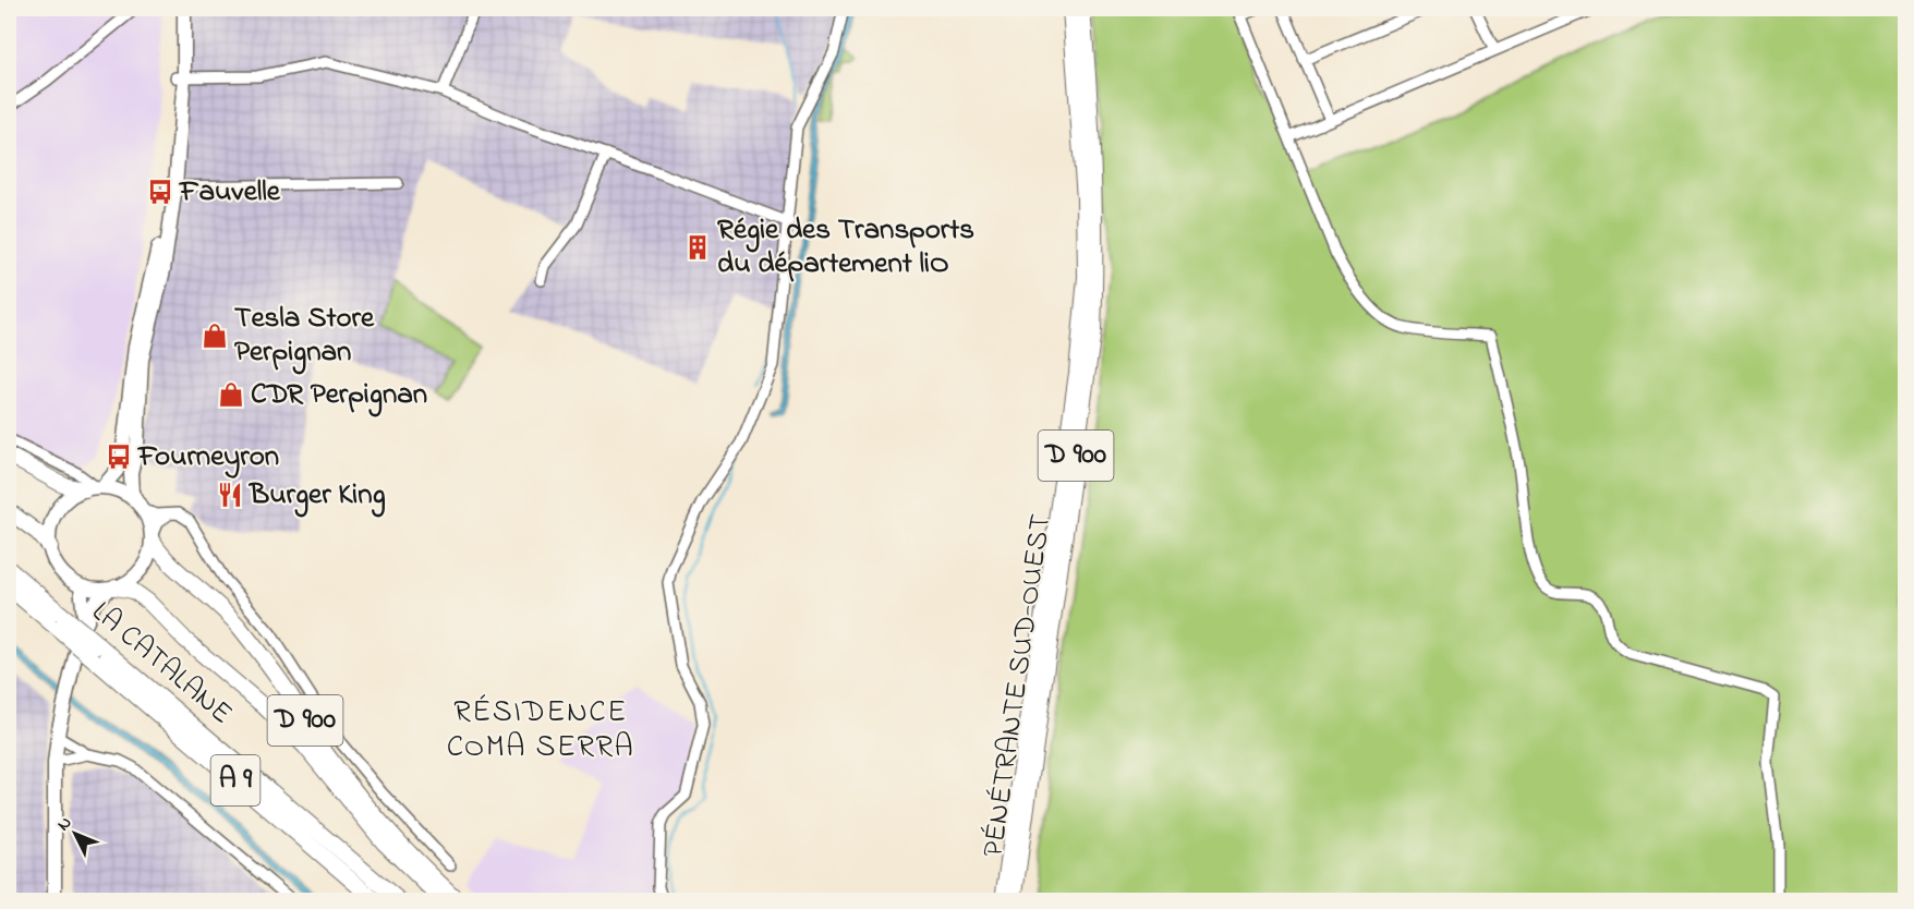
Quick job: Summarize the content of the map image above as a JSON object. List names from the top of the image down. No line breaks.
{"streets":{"highway":["D 900","LA CATALANE","PÉNÉTRANTE SUD-OUEST","A 9"]},"districts":["RÉSIDENCE COMA SERRA"],"places":{"bus stop":["Fauvelle","Fourneyron"],"building":["Régie des Transports du département liO"],"shop":["Tesla Store Perpignan","CDR Perpignan"],"restaurant":["Burger King"]},"north":"top left"}
